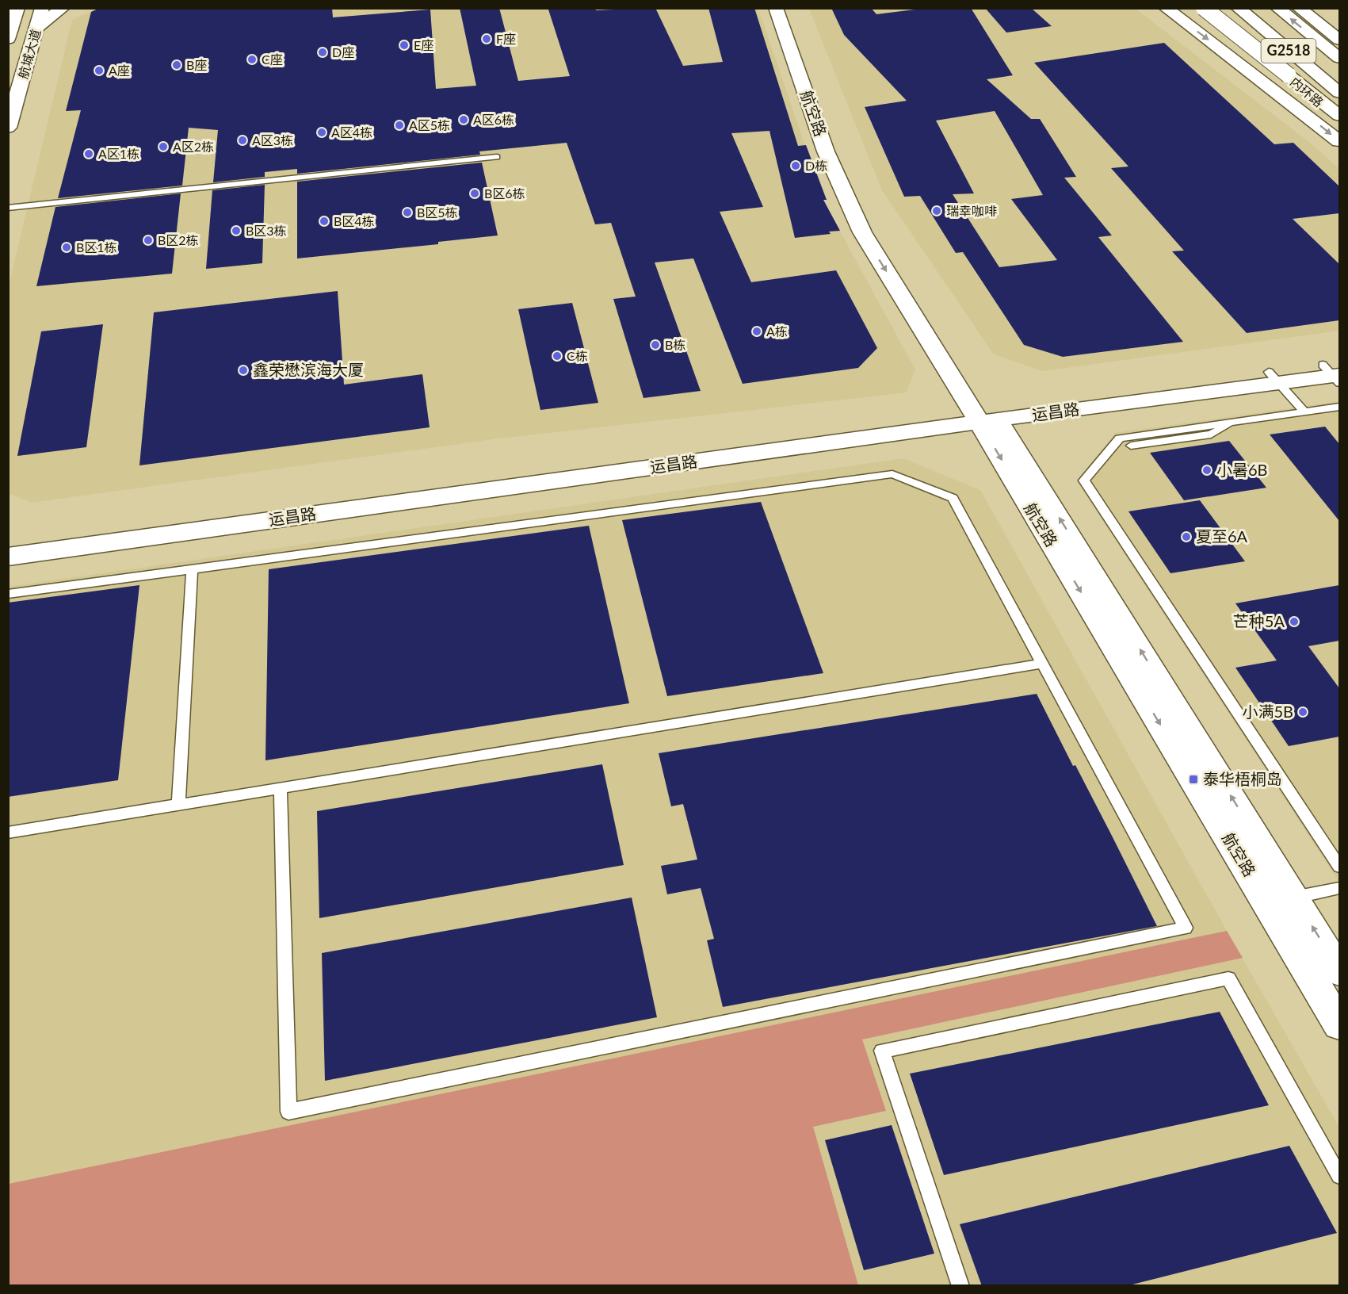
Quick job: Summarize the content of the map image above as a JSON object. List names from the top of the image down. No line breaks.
{"streets":{"main road":["G2518","航城大道","内环路","航空路","运昌路"]},"crossings":[["航空路","运昌路"]],"places":{"other":["F座","E座","D座","C座","B座","A座","A区6栋","A区5栋","A区4栋","A区3栋","A区2栋","A区1栋","D栋","B区6栋","瑞幸咖啡","B区5栋","B区4栋","B区3栋","B区2栋","B区1栋","A栋","B栋","C栋","鑫荣懋滨海大厦","小暑6B","夏至6A","芒种5A","小满5B"],"transit":["泰华梧桐岛"]}}
